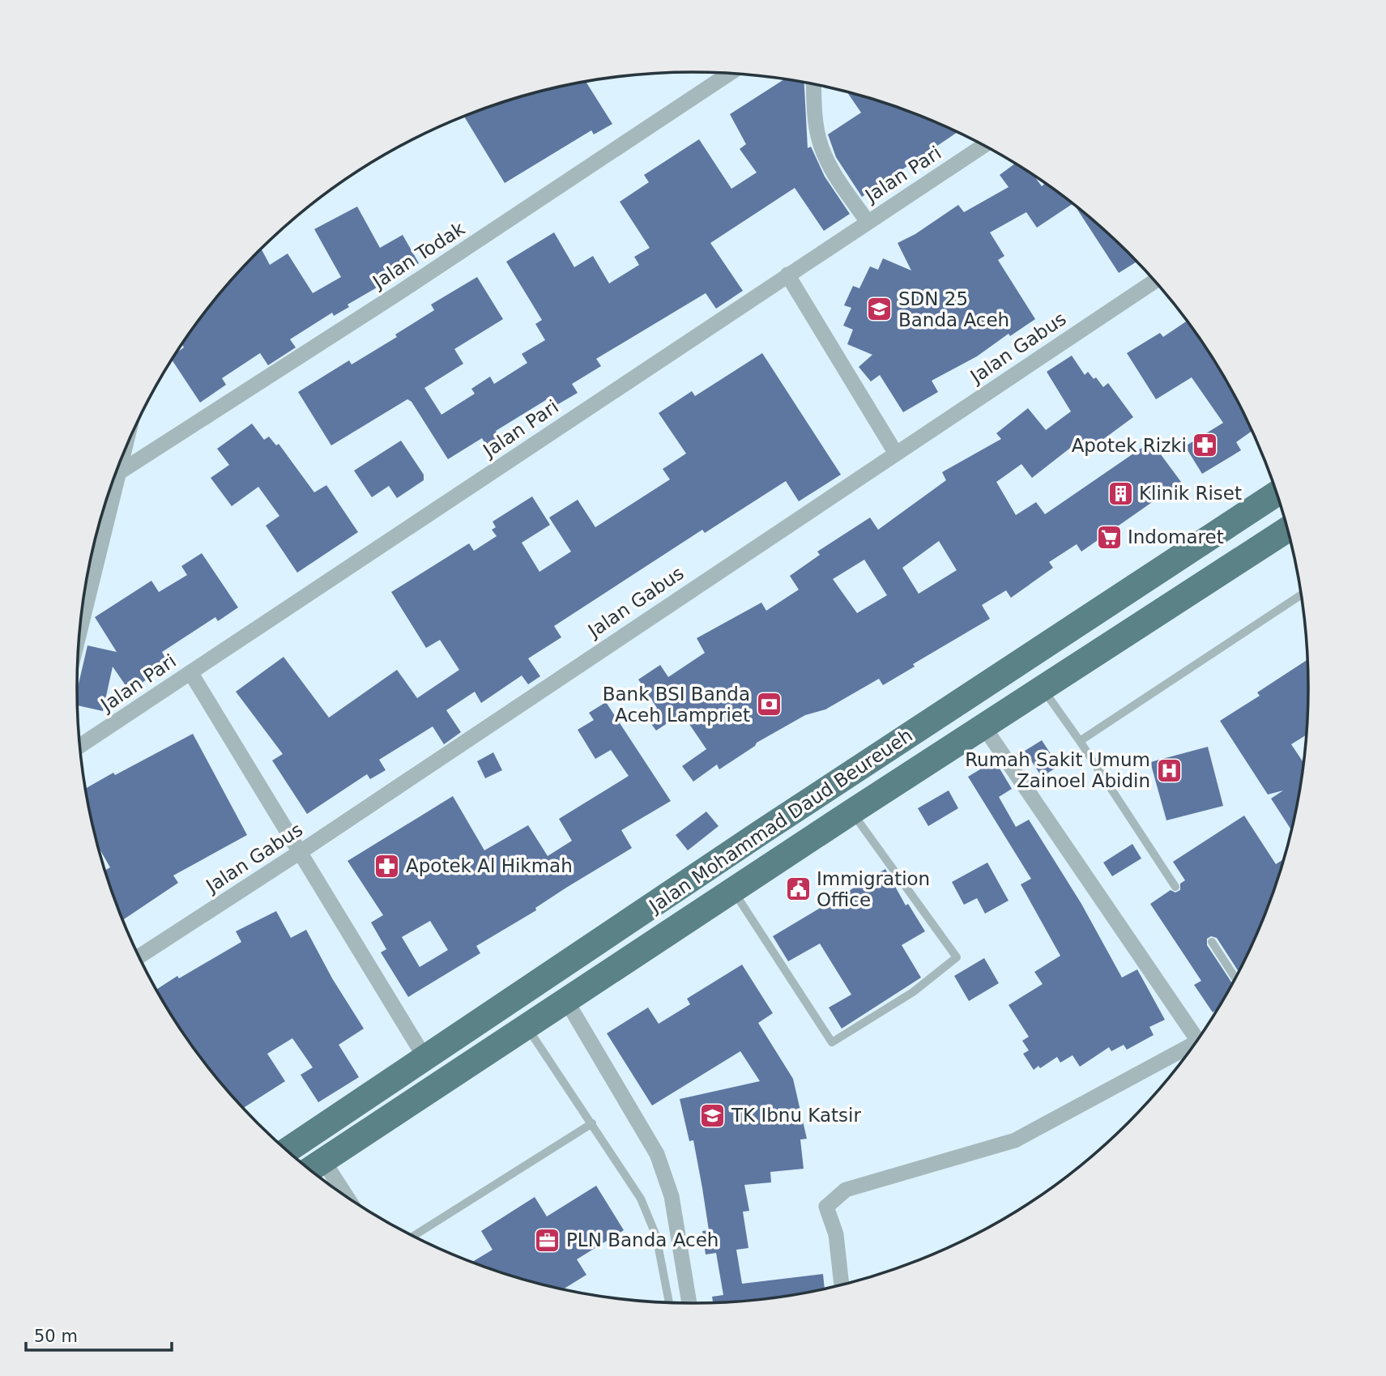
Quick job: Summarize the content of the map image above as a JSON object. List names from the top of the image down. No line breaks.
{"streets":{"highway":["Jalan Mohammad Daud Beureueh"],"street":["Jalan Pari","Jalan Todak","Jalan Gabus"]},"places":{"school or university":["SDN 25 Banda Aceh","TK Ibnu Katsir"],"pharmacy":["Apotek Rizki","Apotek Al Hikmah"],"building":["Klinik Riset"],"supermarket":["Indomaret"],"bank":["Bank BSI Banda Aceh Lampriet"],"hospital":["Rumah Sakit Umum Zainoel Abidin"],"public building":["Immigration Office"],"office":["PLN Banda Aceh"]},"scale_bar":"50 m"}
